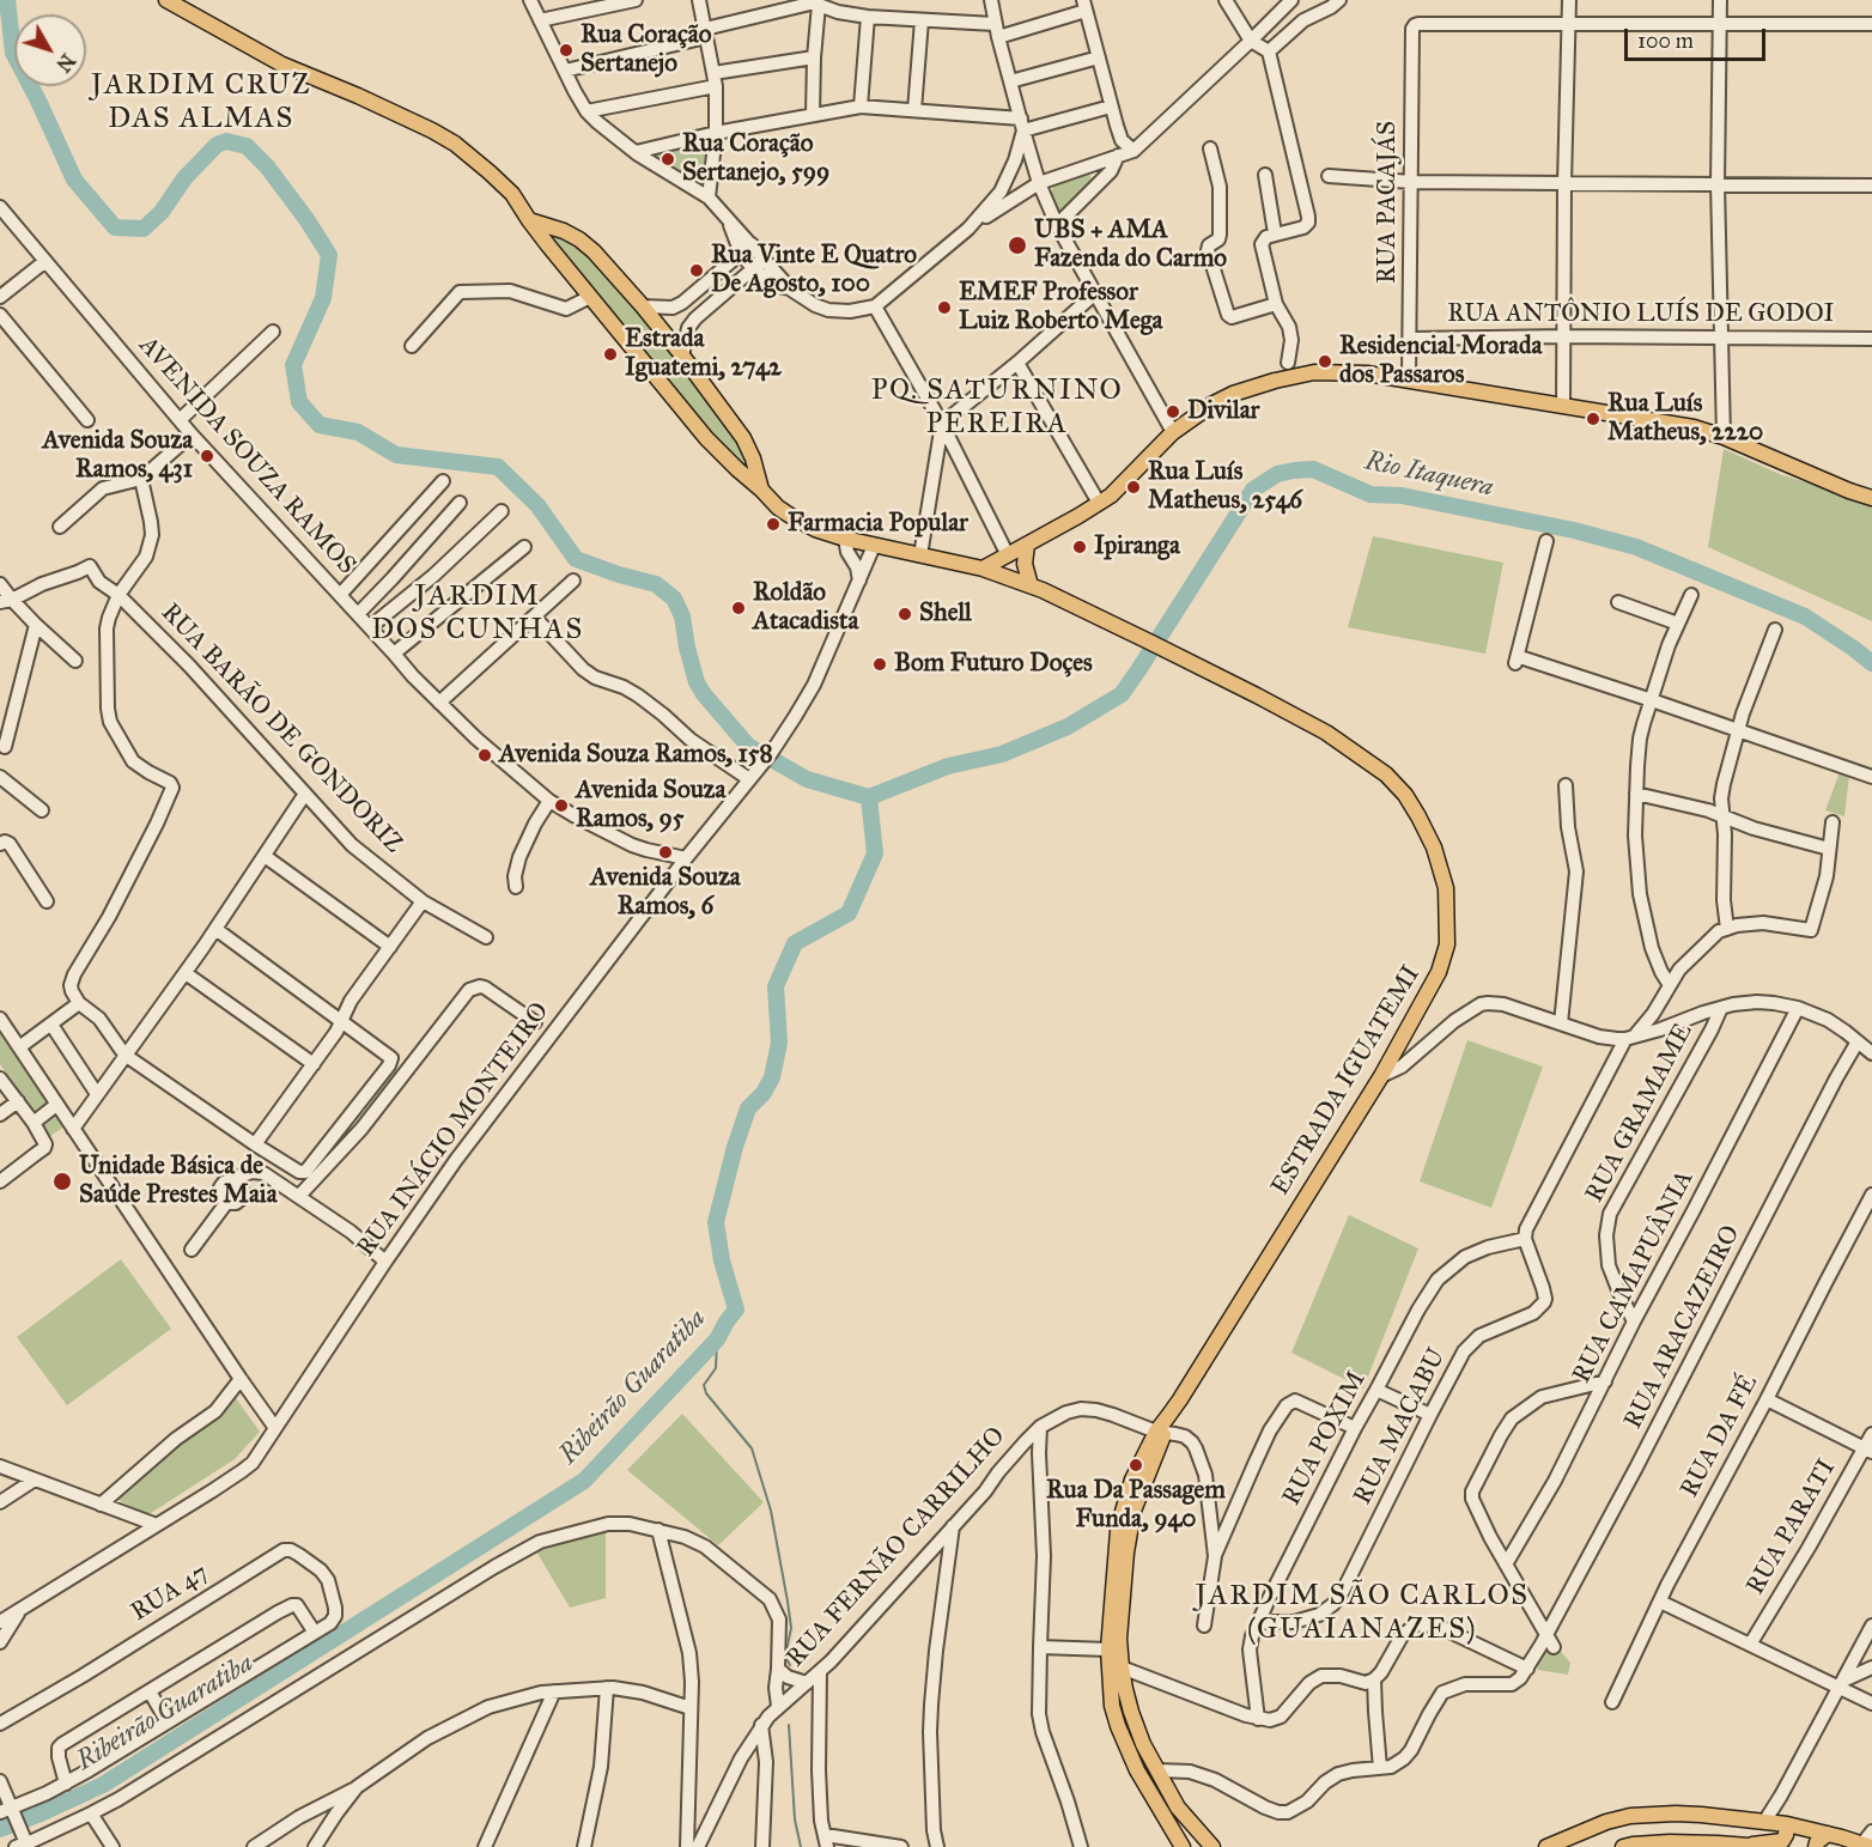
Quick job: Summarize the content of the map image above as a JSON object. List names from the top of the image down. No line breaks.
{"streets":{"main road":["ESTRADA IGUATEMI"],"street":["RUA PACAJÁS","RUA ANTÔNIO LUÍS DE GODOI","AVENIDA SOUZA RAMOS","RUA BARÃO DE GONDORIZ","RUA GRAMAME","RUA INÁCIO MONTEIRO","RUA CAMAPUÂNIA","RUA ARACAZEIRO","RUA MACABU","RUA DA FÉ","RUA POXIM","RUA PARATI","RUA FERNÃO CARRILHO","RUA 47"]},"crossings":[["RUA PACAJÁS","RUA ANTÔNIO LUÍS DE GODOI"],["AVENIDA SOUZA RAMOS","RUA INÁCIO MONTEIRO"],["ESTRADA IGUATEMI","RUA INÁCIO MONTEIRO"],["ESTRADA IGUATEMI","RUA FERNÃO CARRILHO"],["RUA GRAMAME","RUA CAMAPUÂNIA"],["RUA MACABU","RUA POXIM"]],"districts":["JARDIM CRUZ DAS ALMAS","PQ. SATURNINO PEREIRA","JARDIM DOS CUNHAS","JARDIM SÃO CARLOS (GUAIANAZES)"],"water":["Rio Itaquera","Ribeirão Guaratiba"],"places":["Rua Coração Sertanejo","Rua Coração Sertanejo, 599","UBS + AMA Fazenda do Carmo","Rua Vinte E Quatro De Agosto, 100","EMEF Professor Luiz Roberto Mega","Estrada Iguatemi, 2742","Residencial Morada dos Passaros","Divilar","Rua Luís Matheus, 2220","Avenida Souza Ramos, 431","Rua Luís Matheus, 2546","Farmacia Popular","Ipiranga","Roldão Atacadista","Shell","Bom Futuro Doçes","Avenida Souza Ramos, 158","Avenida Souza Ramos, 95","Avenida Souza Ramos, 6","Unidade Básica de Saúde Prestes Maia","Rua Da Passagem Funda, 940"],"scale_bar":"100 m","north":"bottom right"}
